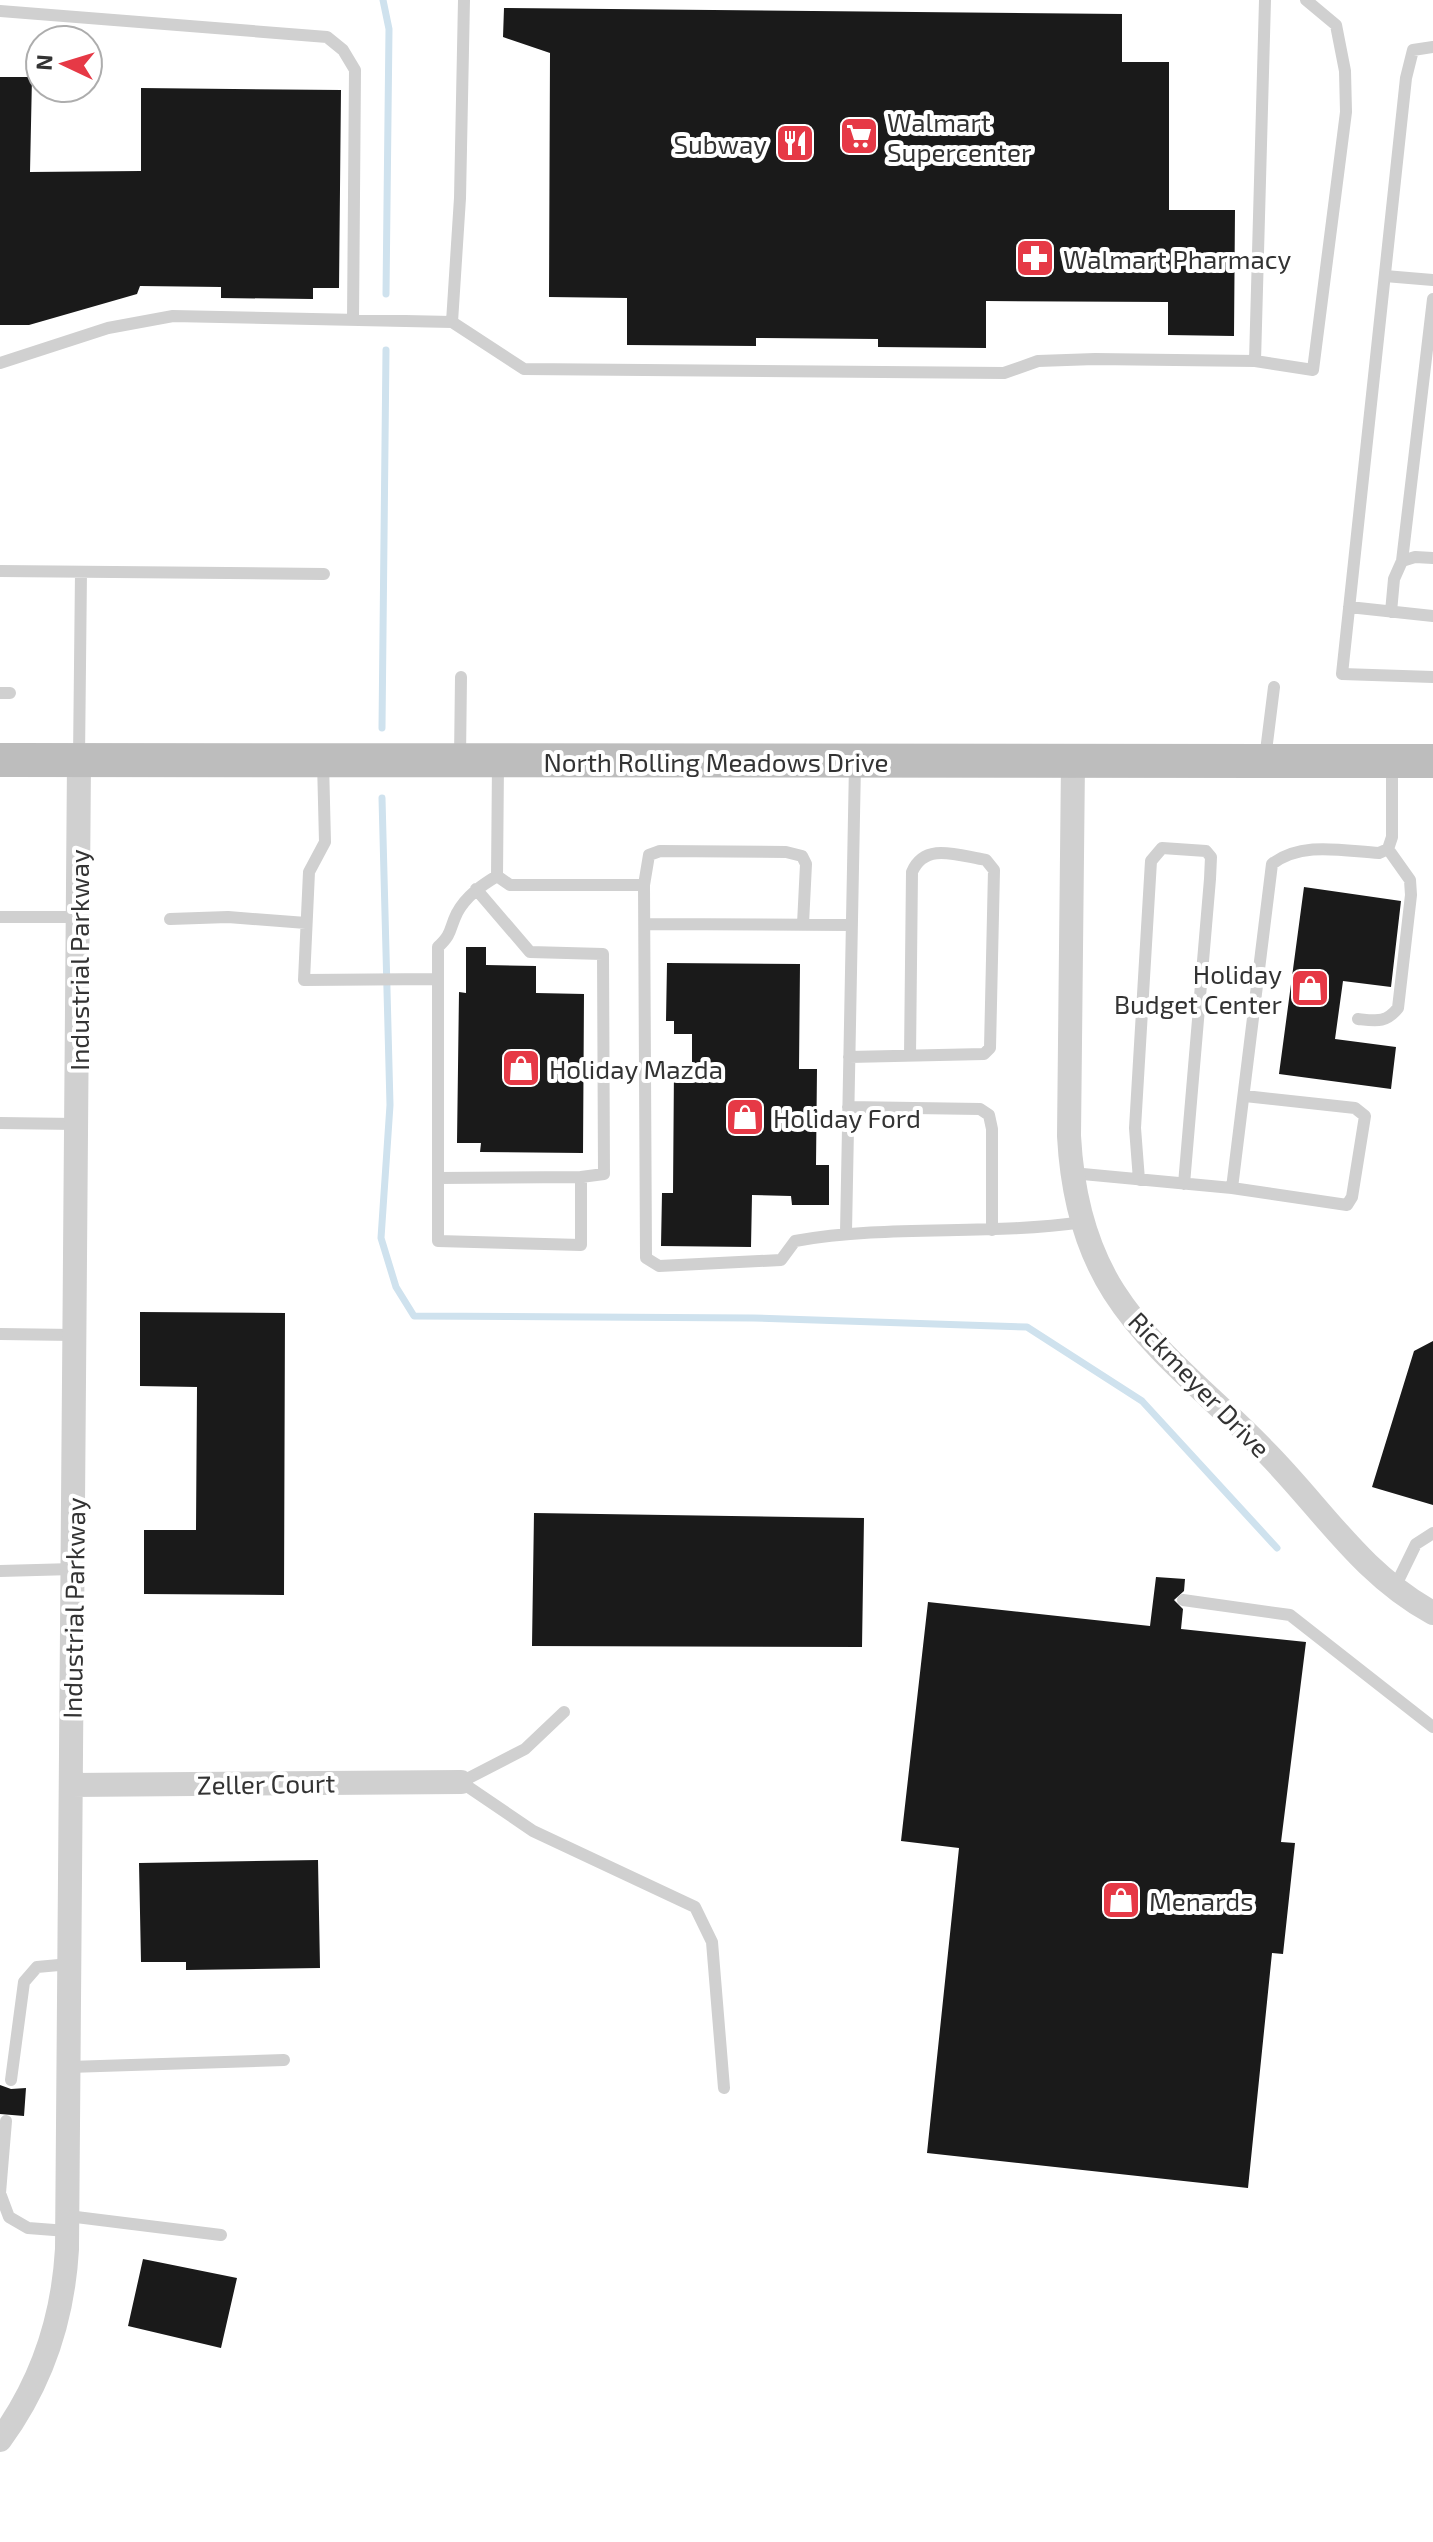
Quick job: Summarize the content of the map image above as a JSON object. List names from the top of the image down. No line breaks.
{"streets":{"main road":["North Rolling Meadows Drive"],"street":["Industrial Parkway","Rickmeyer Drive","Zeller Court"]},"crossings":[["North Rolling Meadows Drive","Industrial Parkway"],["North Rolling Meadows Drive","Rickmeyer Drive"],["Industrial Parkway","Zeller Court"]],"places":{"supermarket":["Walmart Supercenter"],"restaurant":["Subway"],"pharmacy":["Walmart Pharmacy"],"shop":["Holiday Budget Center","Holiday Mazda","Holiday Ford","Menards"]},"north":"left"}
